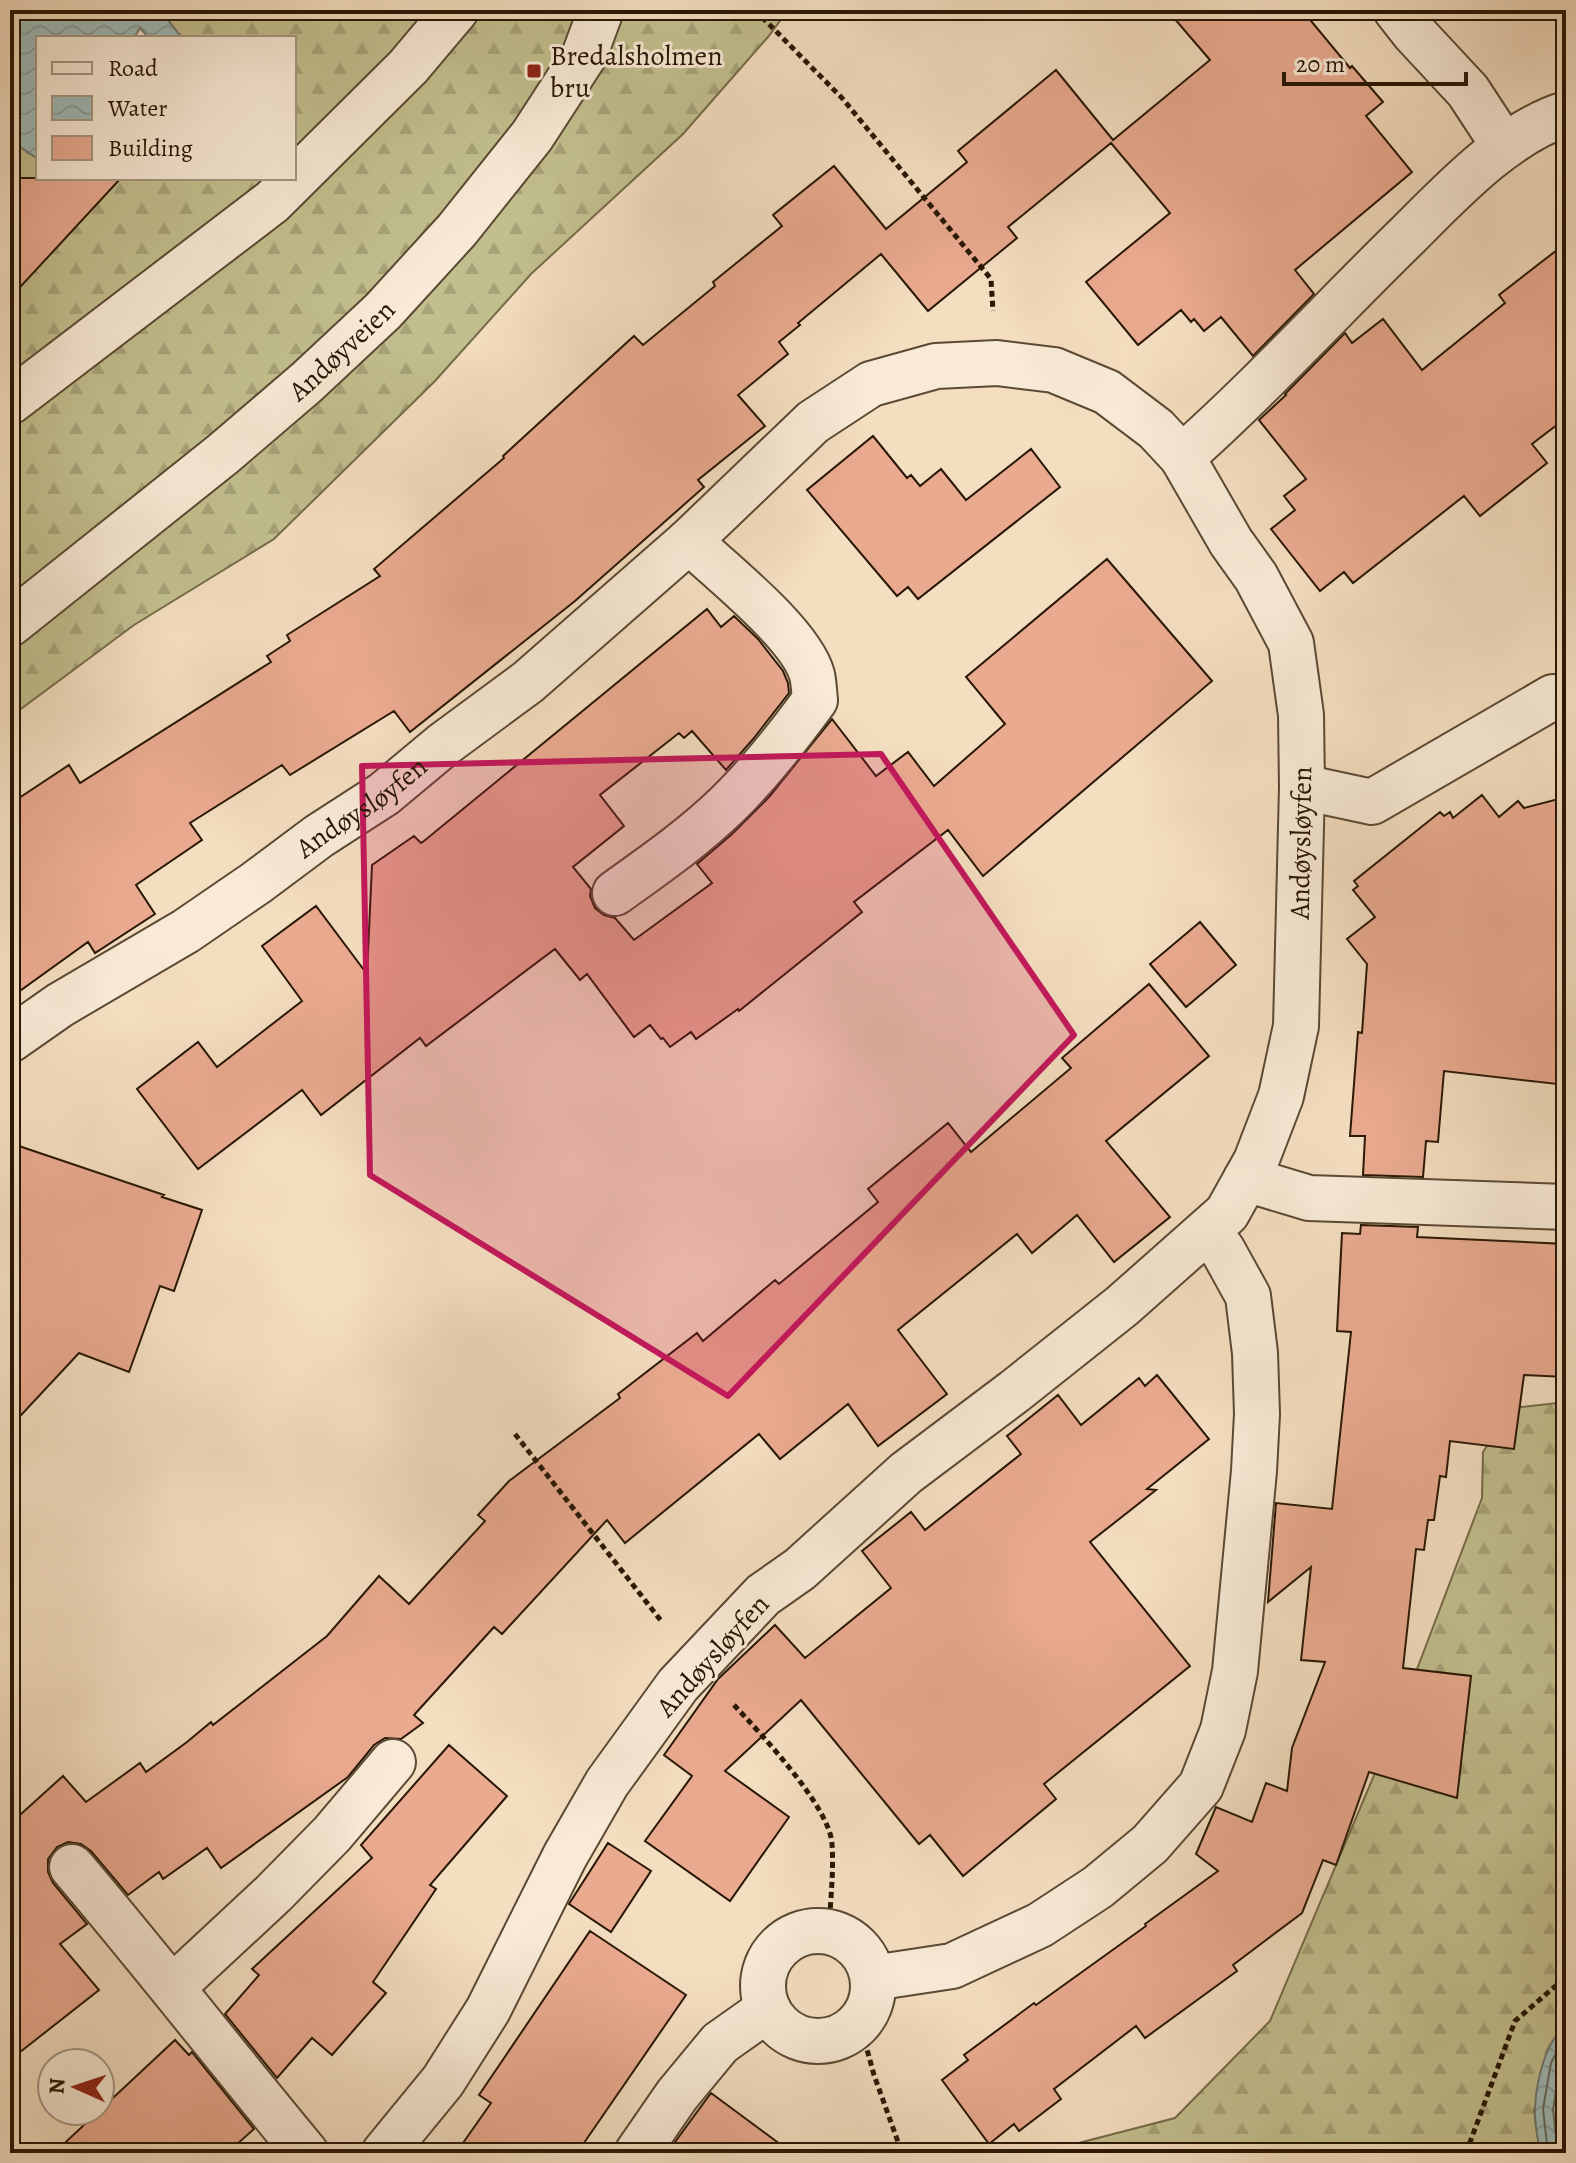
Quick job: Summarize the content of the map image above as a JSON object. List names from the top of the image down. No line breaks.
{"streets":{"street":["Andøyveien","Andøysløyfen"]},"places":{"transit":["Bredalsholmen bru"]},"legend":["Road","Water","Building"],"scale_bar":"20 m","north":"left"}
